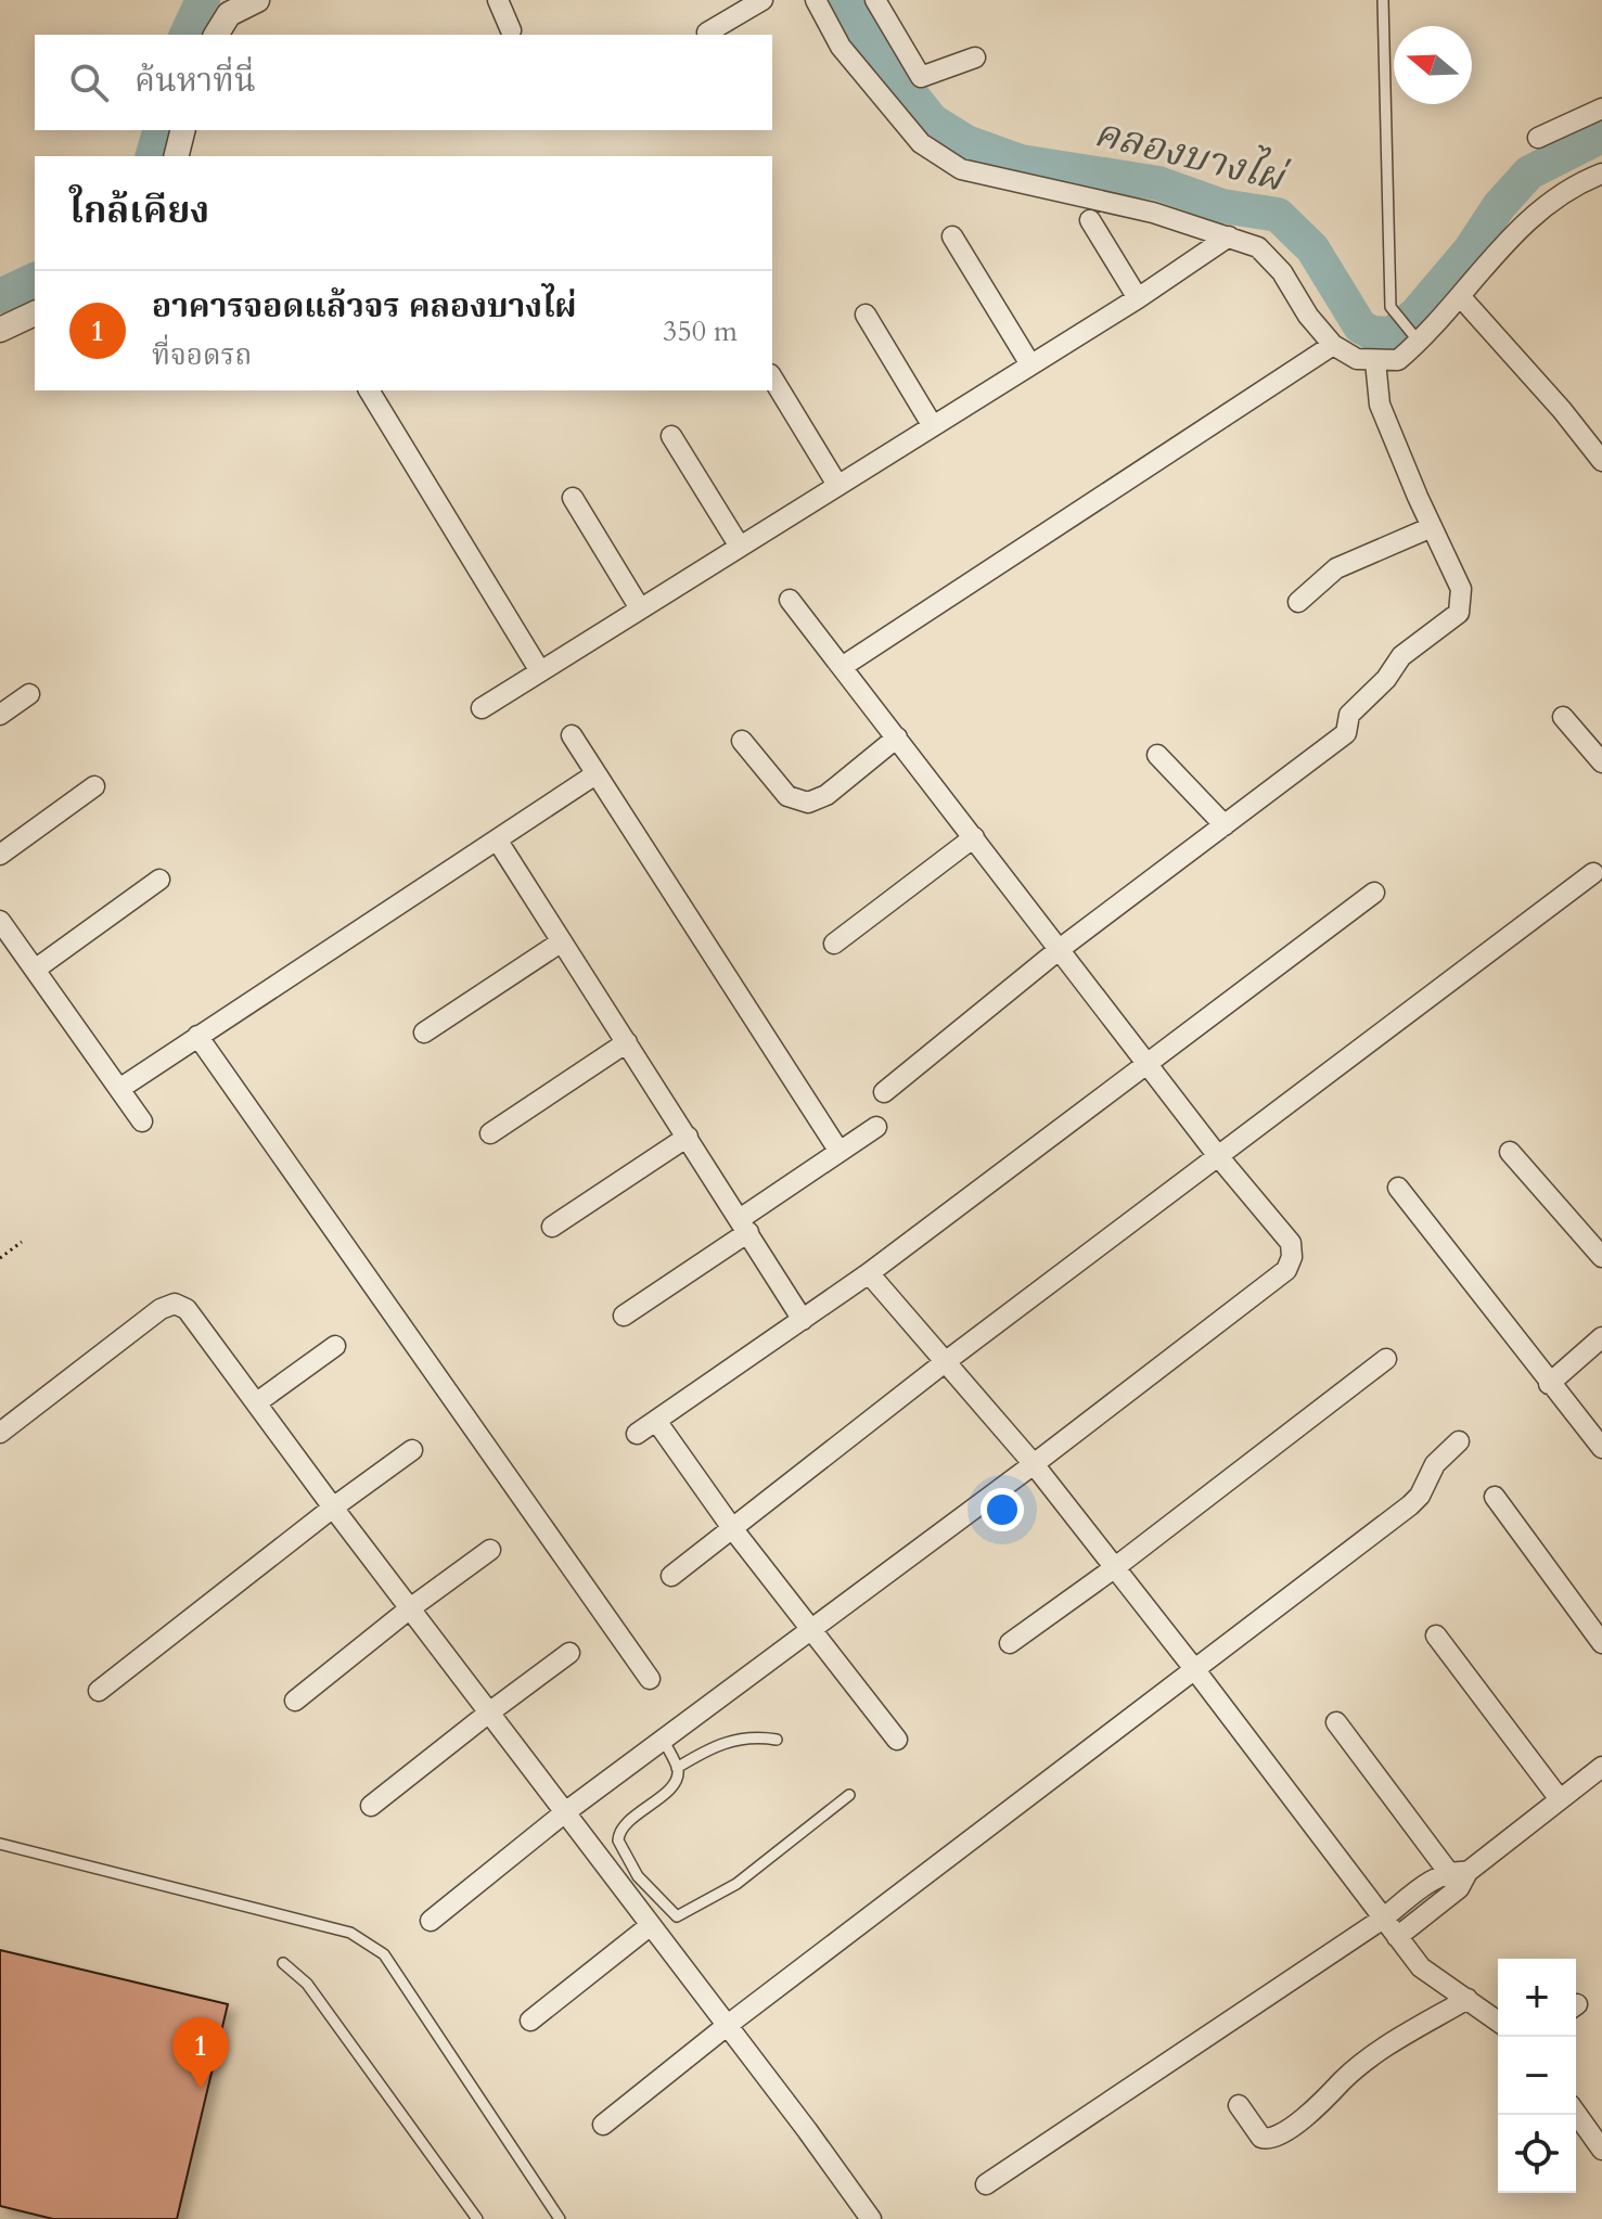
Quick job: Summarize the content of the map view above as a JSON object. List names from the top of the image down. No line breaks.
{"water":["คลองบางไผ่"],"north":"left","page":{"search":"ค้นหาที่นี่","heading":"ใกล้เคียง","list":[{"mark":"1","name":"อาคารจอดแล้วจร คลองบางไผ่","note":"ที่จอดรถ","value":"350 m"}],"map_buttons":["+","−"],"pins":"1"}}
